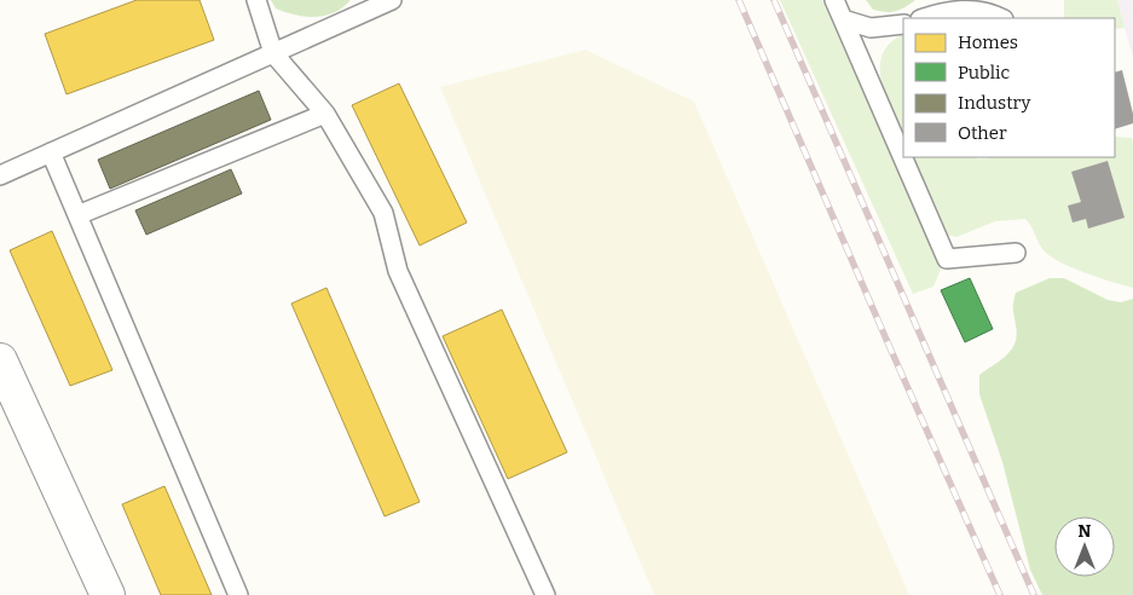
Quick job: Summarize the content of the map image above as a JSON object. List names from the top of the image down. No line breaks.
{"legend":["Homes","Public","Industry","Other"],"north":"top"}
